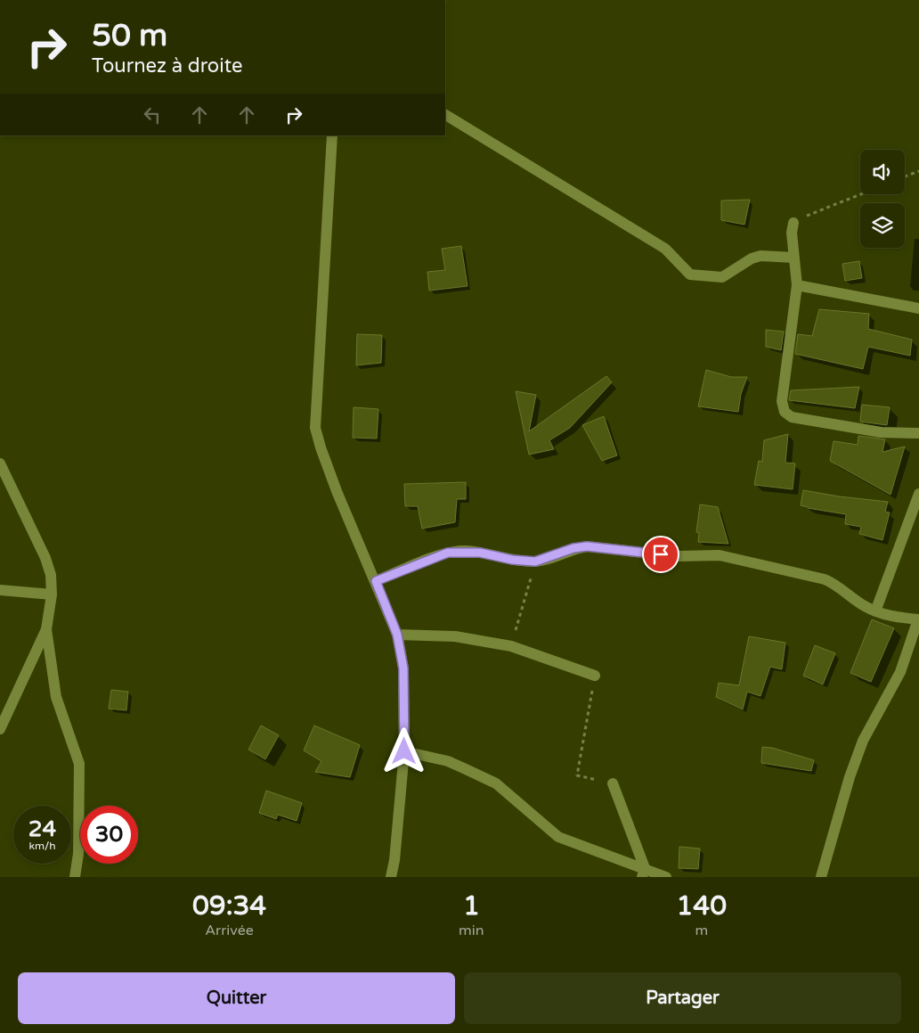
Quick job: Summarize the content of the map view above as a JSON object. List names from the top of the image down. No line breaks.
{"page":{"turn":["50 m","Tournez à droite"],"speed":"24 km/h","limit":"30","eta":["09:34","Arrivée","1","min","140","m"],"buttons":["Quitter","Partager"]}}
